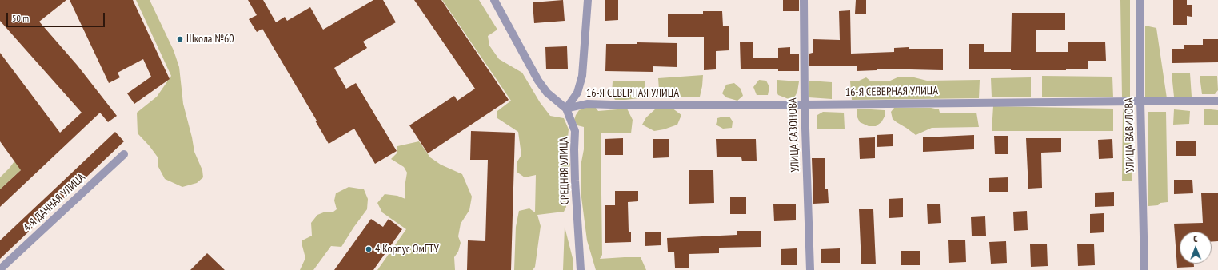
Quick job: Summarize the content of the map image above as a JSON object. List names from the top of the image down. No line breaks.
{"streets":{"street":["16-Я СЕВЕРНАЯ УЛИЦА","УЛИЦА САЗОНОВА","УЛИЦА ВАВИЛОВА","СРЕДНЯЯ УЛИЦА","4-Я ДАЧНАЯ УЛИЦА"]},"crossings":[["16-Я СЕВЕРНАЯ УЛИЦА","УЛИЦА САЗОНОВА"],["16-Я СЕВЕРНАЯ УЛИЦА","УЛИЦА ВАВИЛОВА"],["16-Я СЕВЕРНАЯ УЛИЦА","СРЕДНЯЯ УЛИЦА"]],"places":["Школа №60","4 Корпус ОмГТУ"],"scale_bar":"50 m","north":"top"}
